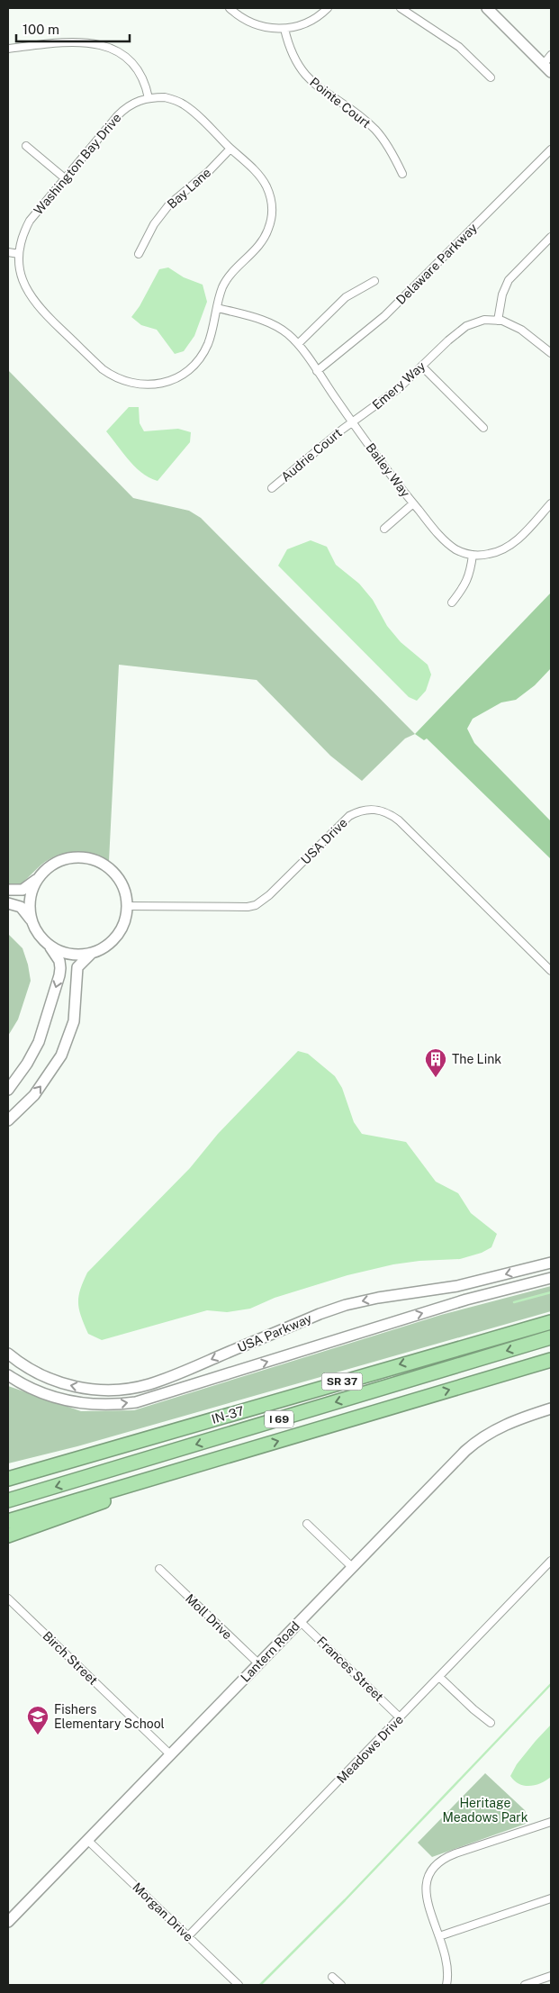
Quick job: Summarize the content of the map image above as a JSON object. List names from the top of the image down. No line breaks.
{"streets":{"highway":["SR 37","IN-37","I 69"],"street":["Pointe Court","Washington Bay Drive","Bay Lane","Delaware Parkway","Emery Way","Audrie Court","Bailey Way","USA Drive","USA Parkway","Moll Drive","Lantern Road","Birch Street","Frances Street","Meadows Drive","Morgan Drive"]},"crossings":[["Washington Bay Drive","Bay Lane"],["Washington Bay Drive","Bailey Way"],["Delaware Parkway","Bailey Way"],["Emery Way","Audrie Court"],["Emery Way","Bailey Way"],["Audrie Court","Bailey Way"],["Moll Drive","Lantern Road"],["Lantern Road","Birch Street"],["Lantern Road","Frances Street"],["Lantern Road","Morgan Drive"],["Frances Street","Meadows Drive"],["Meadows Drive","Morgan Drive"]],"parks":["Heritage Meadows Park"],"places":{"building":["The Link"],"school or university":["Fishers Elementary School"]},"scale_bar":"100 m"}
